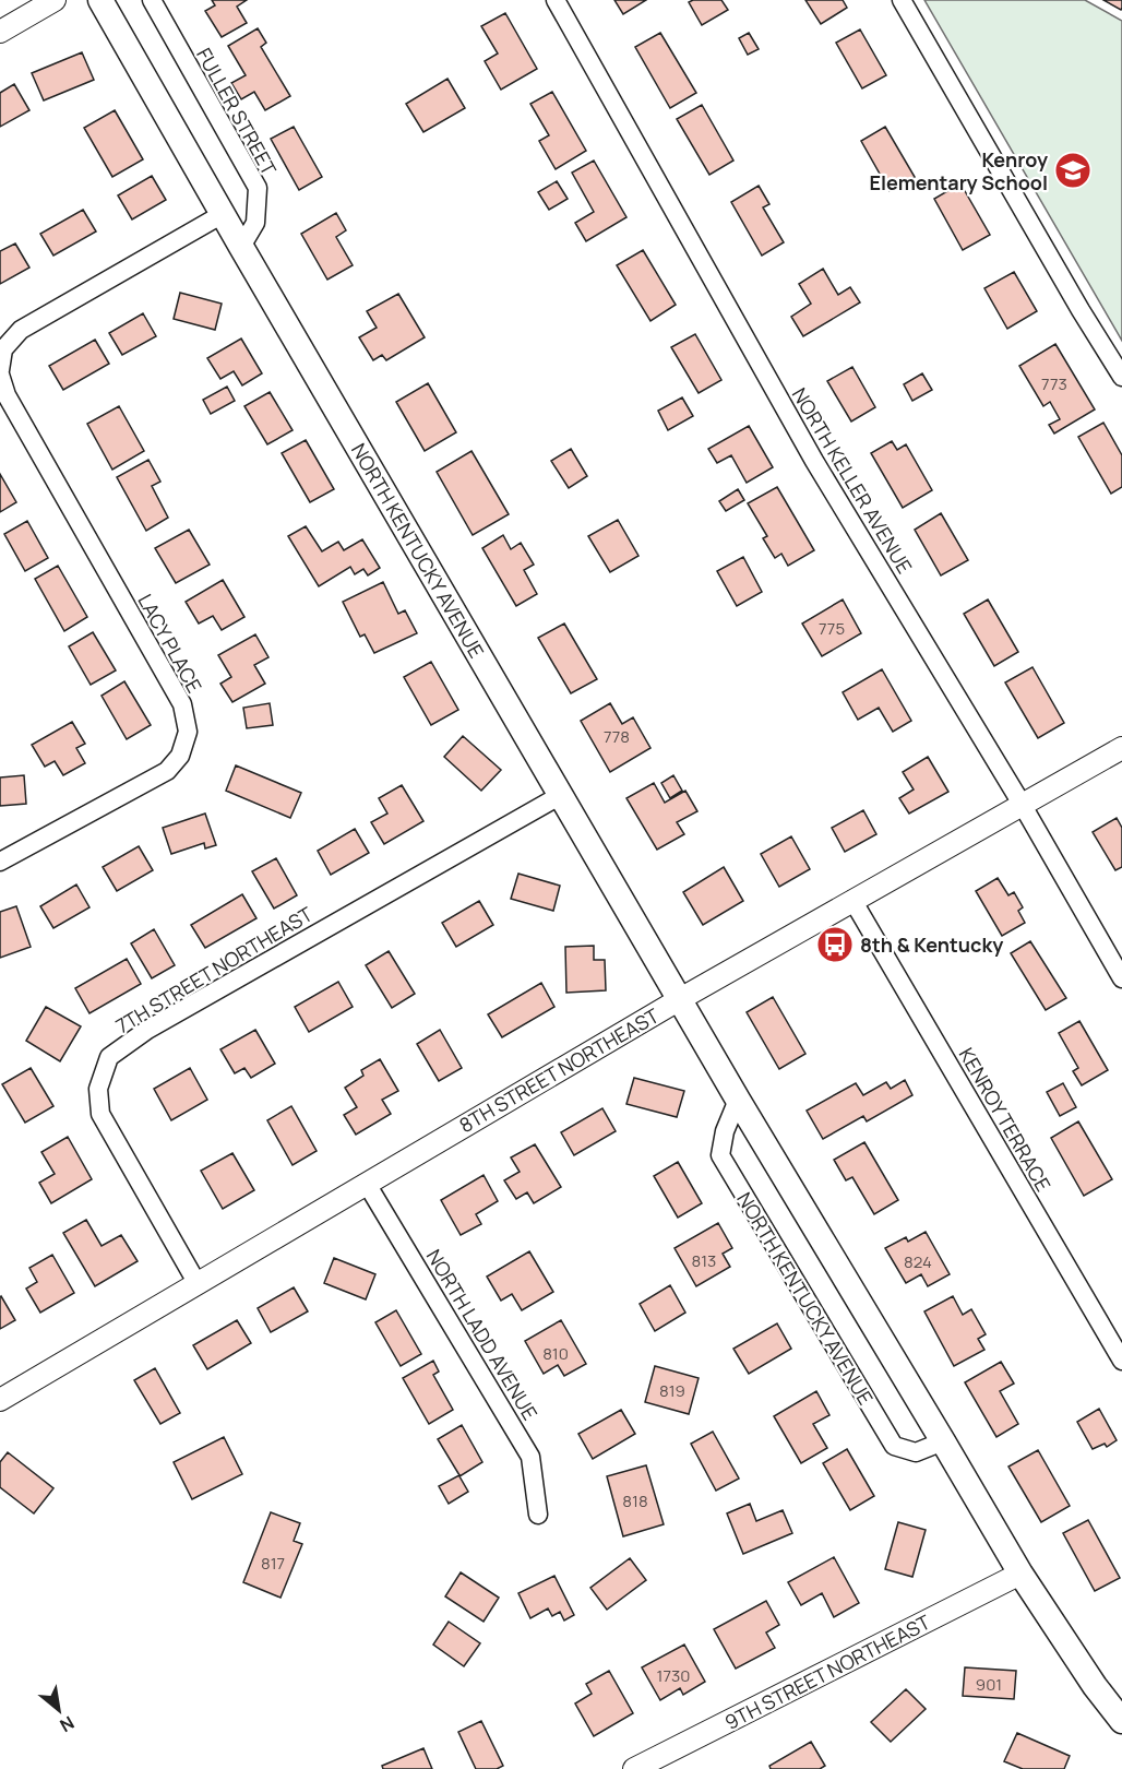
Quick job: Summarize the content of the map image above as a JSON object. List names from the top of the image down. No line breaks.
{"streets":{"main road":["NORTH KENTUCKY AVENUE"],"street":["FULLER STREET","NORTH KELLER AVENUE","LACY PLACE","7TH STREET NORTHEAST","8TH STREET NORTHEAST","KENROY TERRACE","NORTH LADD AVENUE","9TH STREET NORTHEAST"]},"crossings":[["FULLER STREET","NORTH KENTUCKY AVENUE"],["NORTH KELLER AVENUE","8TH STREET NORTHEAST"],["NORTH KENTUCKY AVENUE","LACY PLACE"],["NORTH KENTUCKY AVENUE","7TH STREET NORTHEAST"],["NORTH KENTUCKY AVENUE","8TH STREET NORTHEAST"],["NORTH KENTUCKY AVENUE","9TH STREET NORTHEAST"],["7TH STREET NORTHEAST","8TH STREET NORTHEAST"],["8TH STREET NORTHEAST","KENROY TERRACE"],["8TH STREET NORTHEAST","NORTH LADD AVENUE"]],"places":{"school or university":["Kenroy Elementary School"],"bus stop":["8th & Kentucky"]},"house_numbers":["773","775","778","813","824","810","819","818","817","1730","901"],"north":"bottom right"}
